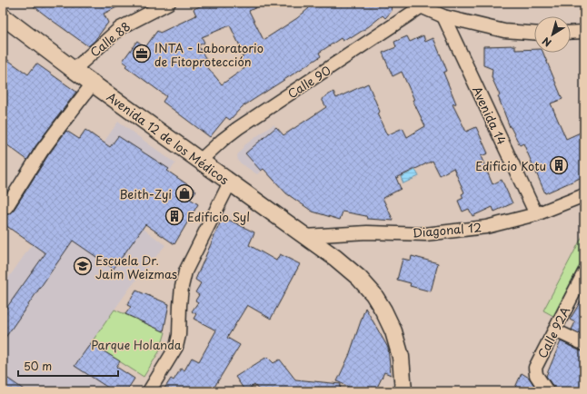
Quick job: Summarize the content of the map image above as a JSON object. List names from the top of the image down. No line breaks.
{"streets":{"main road":["Avenida 12 de los Médicos"],"street":["Calle 88","Calle 90","Avenida 14","Diagonal 12","Calle 92A"]},"crossings":[["Calle 88","Avenida 12 de los Médicos"],["Calle 90","Avenida 12 de los Médicos"],["Avenida 14","Diagonal 12"],["Avenida 12 de los Médicos","Diagonal 12"]],"parks":["Parque Holanda"],"places":{"office":["INTA - Laboratorio de Fitoprotección"],"building":["Edificio Kotu","Edificio Syl"],"shop":["Beith-Zyi"],"school or university":["Escuela Dr. Jaim Weizmas"]},"scale_bar":"50 m","north":"bottom left"}
